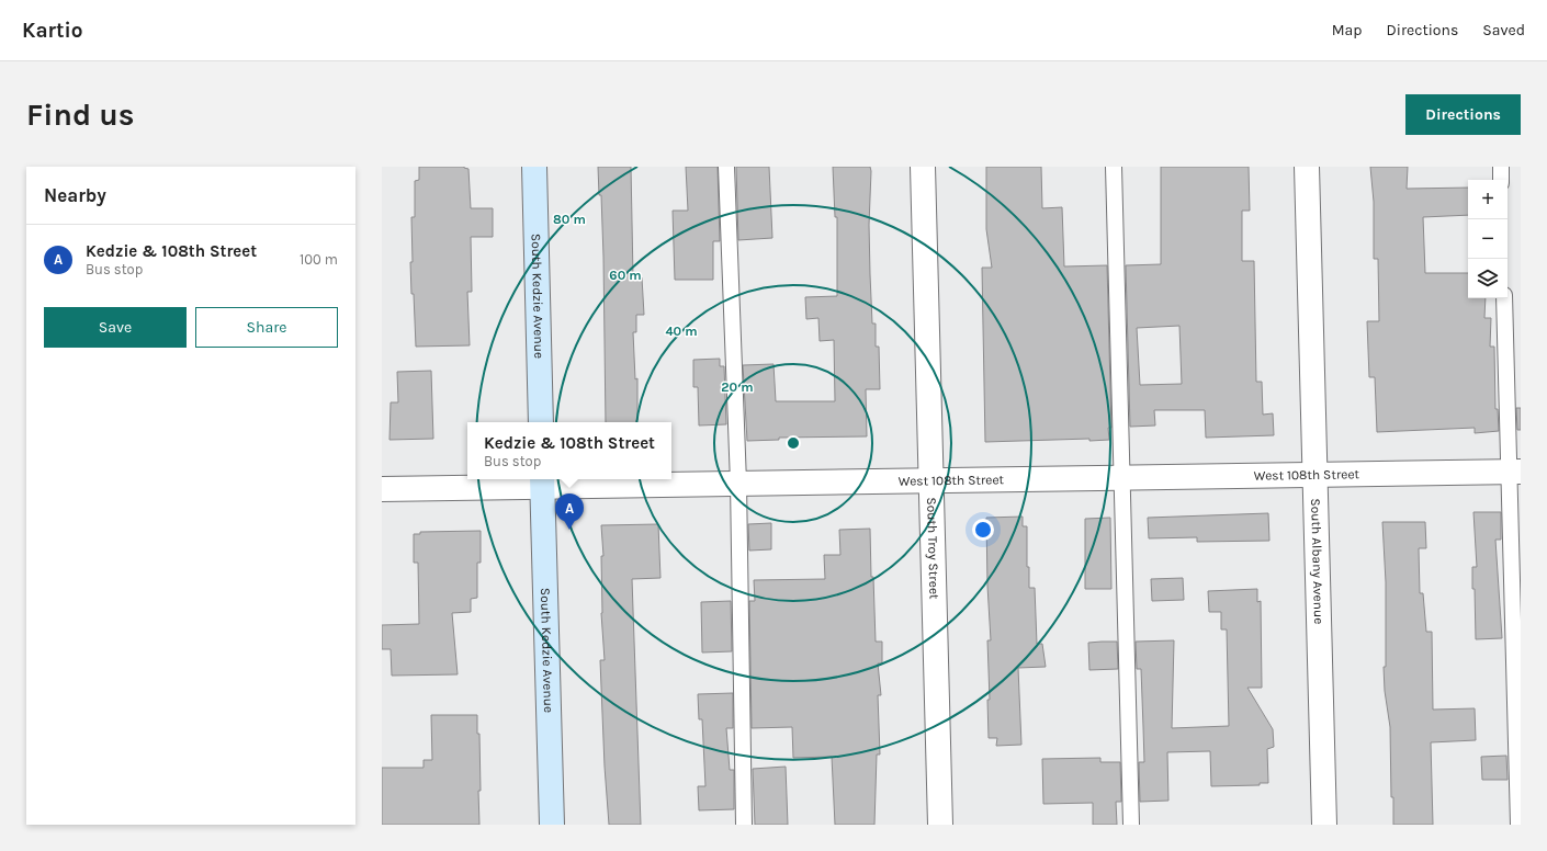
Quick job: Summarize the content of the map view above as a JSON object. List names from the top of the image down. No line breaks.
{"streets":{"main road":["South Kedzie Avenue"],"street":["West 108th Street","South Troy Street","South Albany Avenue"]},"crossings":[["South Kedzie Avenue","West 108th Street"],["West 108th Street","South Troy Street"],["West 108th Street","South Albany Avenue"]],"page":{"header":"Kartio","nav":["Map","Directions","Saved"],"buttons":["Directions",["Save","Share"]],"title":"Find us","heading":"Nearby","map_buttons":["+","−"],"list":[{"mark":"A","name":"Kedzie & 108th Street","note":"Bus stop","value":"100 m"}],"popup":["Kedzie & 108th Street","Bus stop"],"pins":"A"},"rings":["80 m","60 m","40 m","20 m"]}
